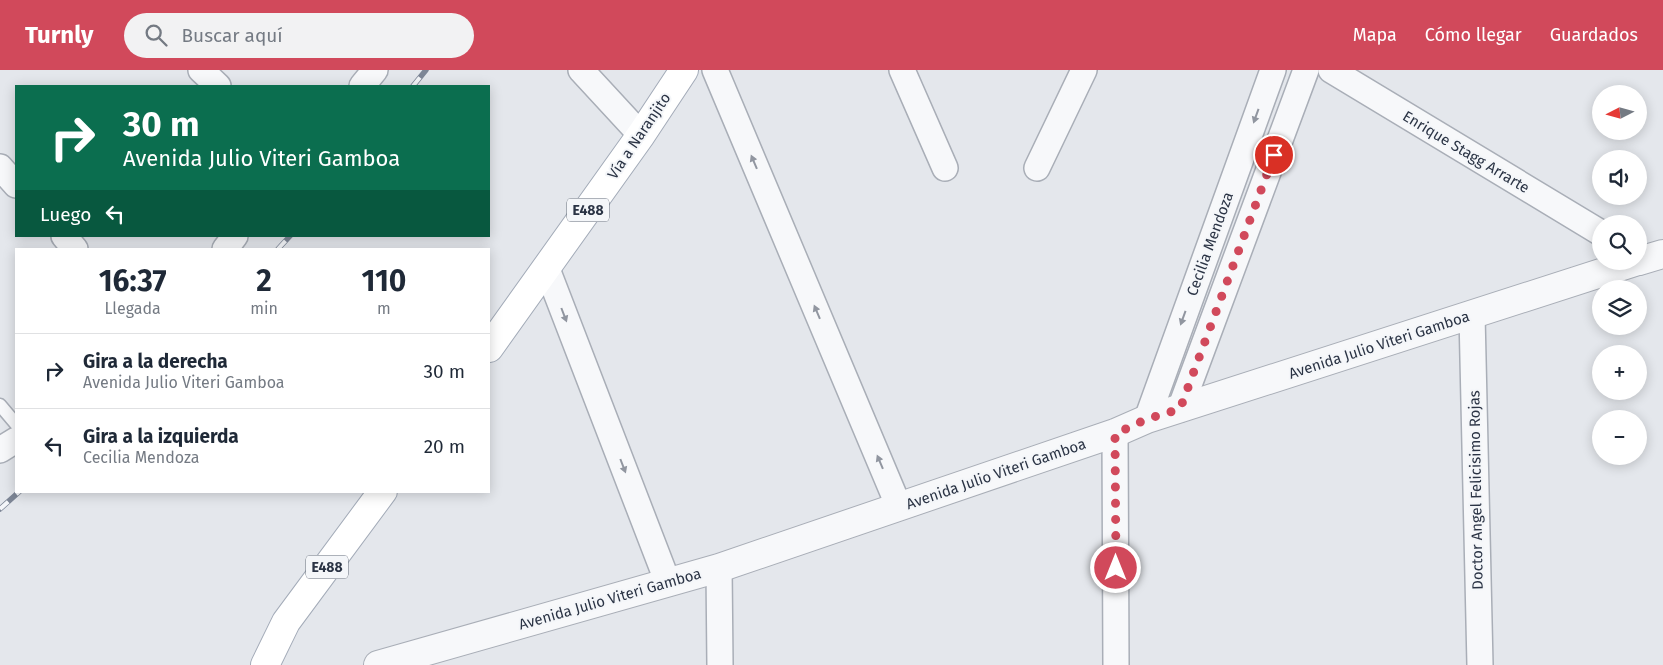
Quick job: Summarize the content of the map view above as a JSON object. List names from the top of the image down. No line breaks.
{"streets":{"main road":["Vía a Naranjito","E488"],"street":["Enrique Stagg Arrarte","Cecilia Mendoza","Avenida Julio Viteri Gamboa","Doctor Angel Felicisimo Rojas"]},"crossings":[["Cecilia Mendoza","Avenida Julio Viteri Gamboa"],["Avenida Julio Viteri Gamboa","Doctor Angel Felicisimo Rojas"]],"north":"left","page":{"header":"Turnly","search":"Buscar aquí","nav":["Mapa","Cómo llegar","Guardados"],"map_buttons":["+","−"],"turn":["30 m","Avenida Julio Viteri Gamboa"],"then":"Luego","eta":["16:37","Llegada","2","min","110","m"],"list":[{"name":"Gira a la derecha","note":"Avenida Julio Viteri Gamboa","value":"30 m"},{"name":"Gira a la izquierda","note":"Cecilia Mendoza","value":"20 m"}]}}
